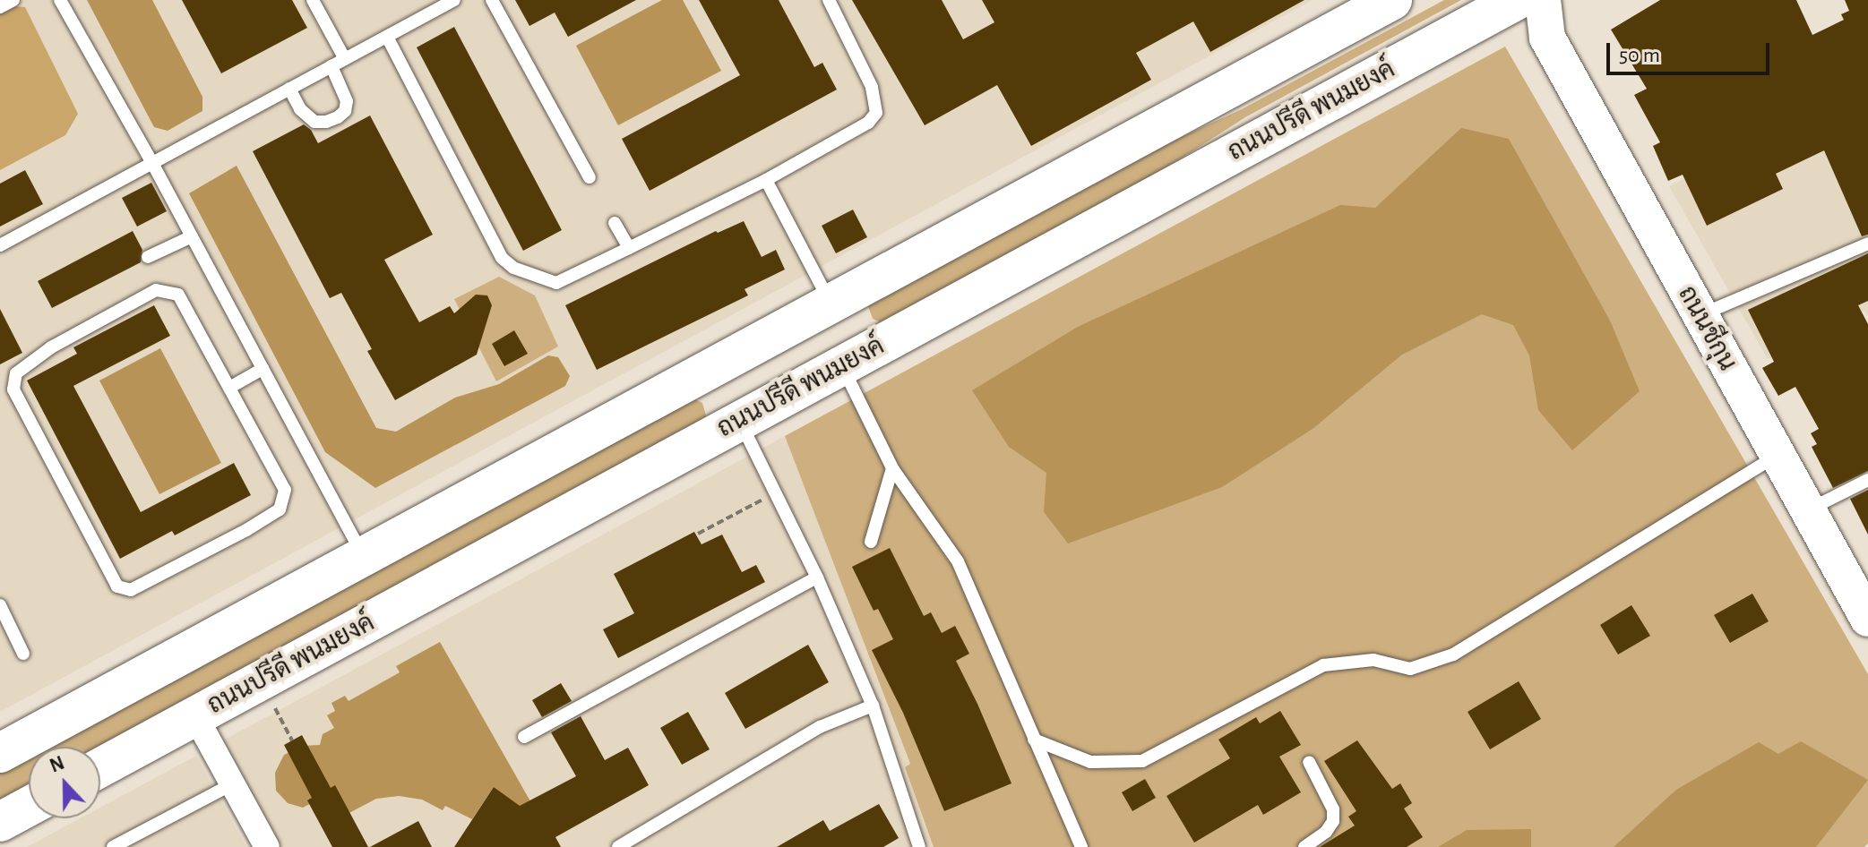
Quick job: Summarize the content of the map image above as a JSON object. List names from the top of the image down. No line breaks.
{"streets":{"main road":["ถนนปรีดี พนมยงค์","ถนนชีกุน"]},"scale_bar":"50 m","north":"top"}
